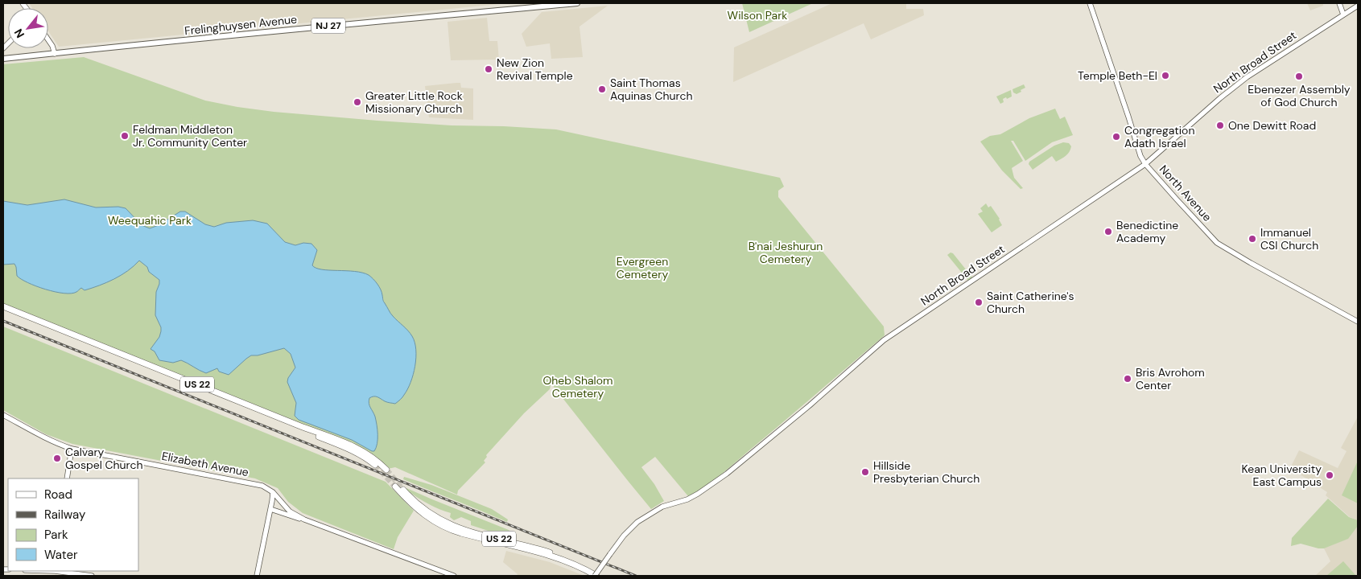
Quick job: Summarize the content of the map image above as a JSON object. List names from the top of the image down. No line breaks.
{"streets":{"highway":["US 22"],"main road":["Frelinghuysen Avenue","NJ 27","North Broad Street","North Avenue","Elizabeth Avenue"]},"crossings":[["North Broad Street","North Avenue"],["North Broad Street","US 22"]],"parks":["Wilson Park","Weequahic Park","B'nai Jeshurun Cemetery","Evergreen Cemetery","Oheb Shalom Cemetery"],"places":["New Zion Revival Temple","Temple Beth-El","Ebenezer Assembly of God Church","Saint Thomas Aquinas Church","Greater Little Rock Missionary Church","One Dewitt Road","Feldman Middleton Jr. Community Center","Congregation Adath Israel","Benedictine Academy","Immanuel CSI Church","Saint Catherine's Church","Bris Avrohom Center","Calvary Gospel Church","Hillside Presbyterian Church","Kean University East Campus"],"legend":["Road","Railway","Park","Water"],"north":"bottom left"}
